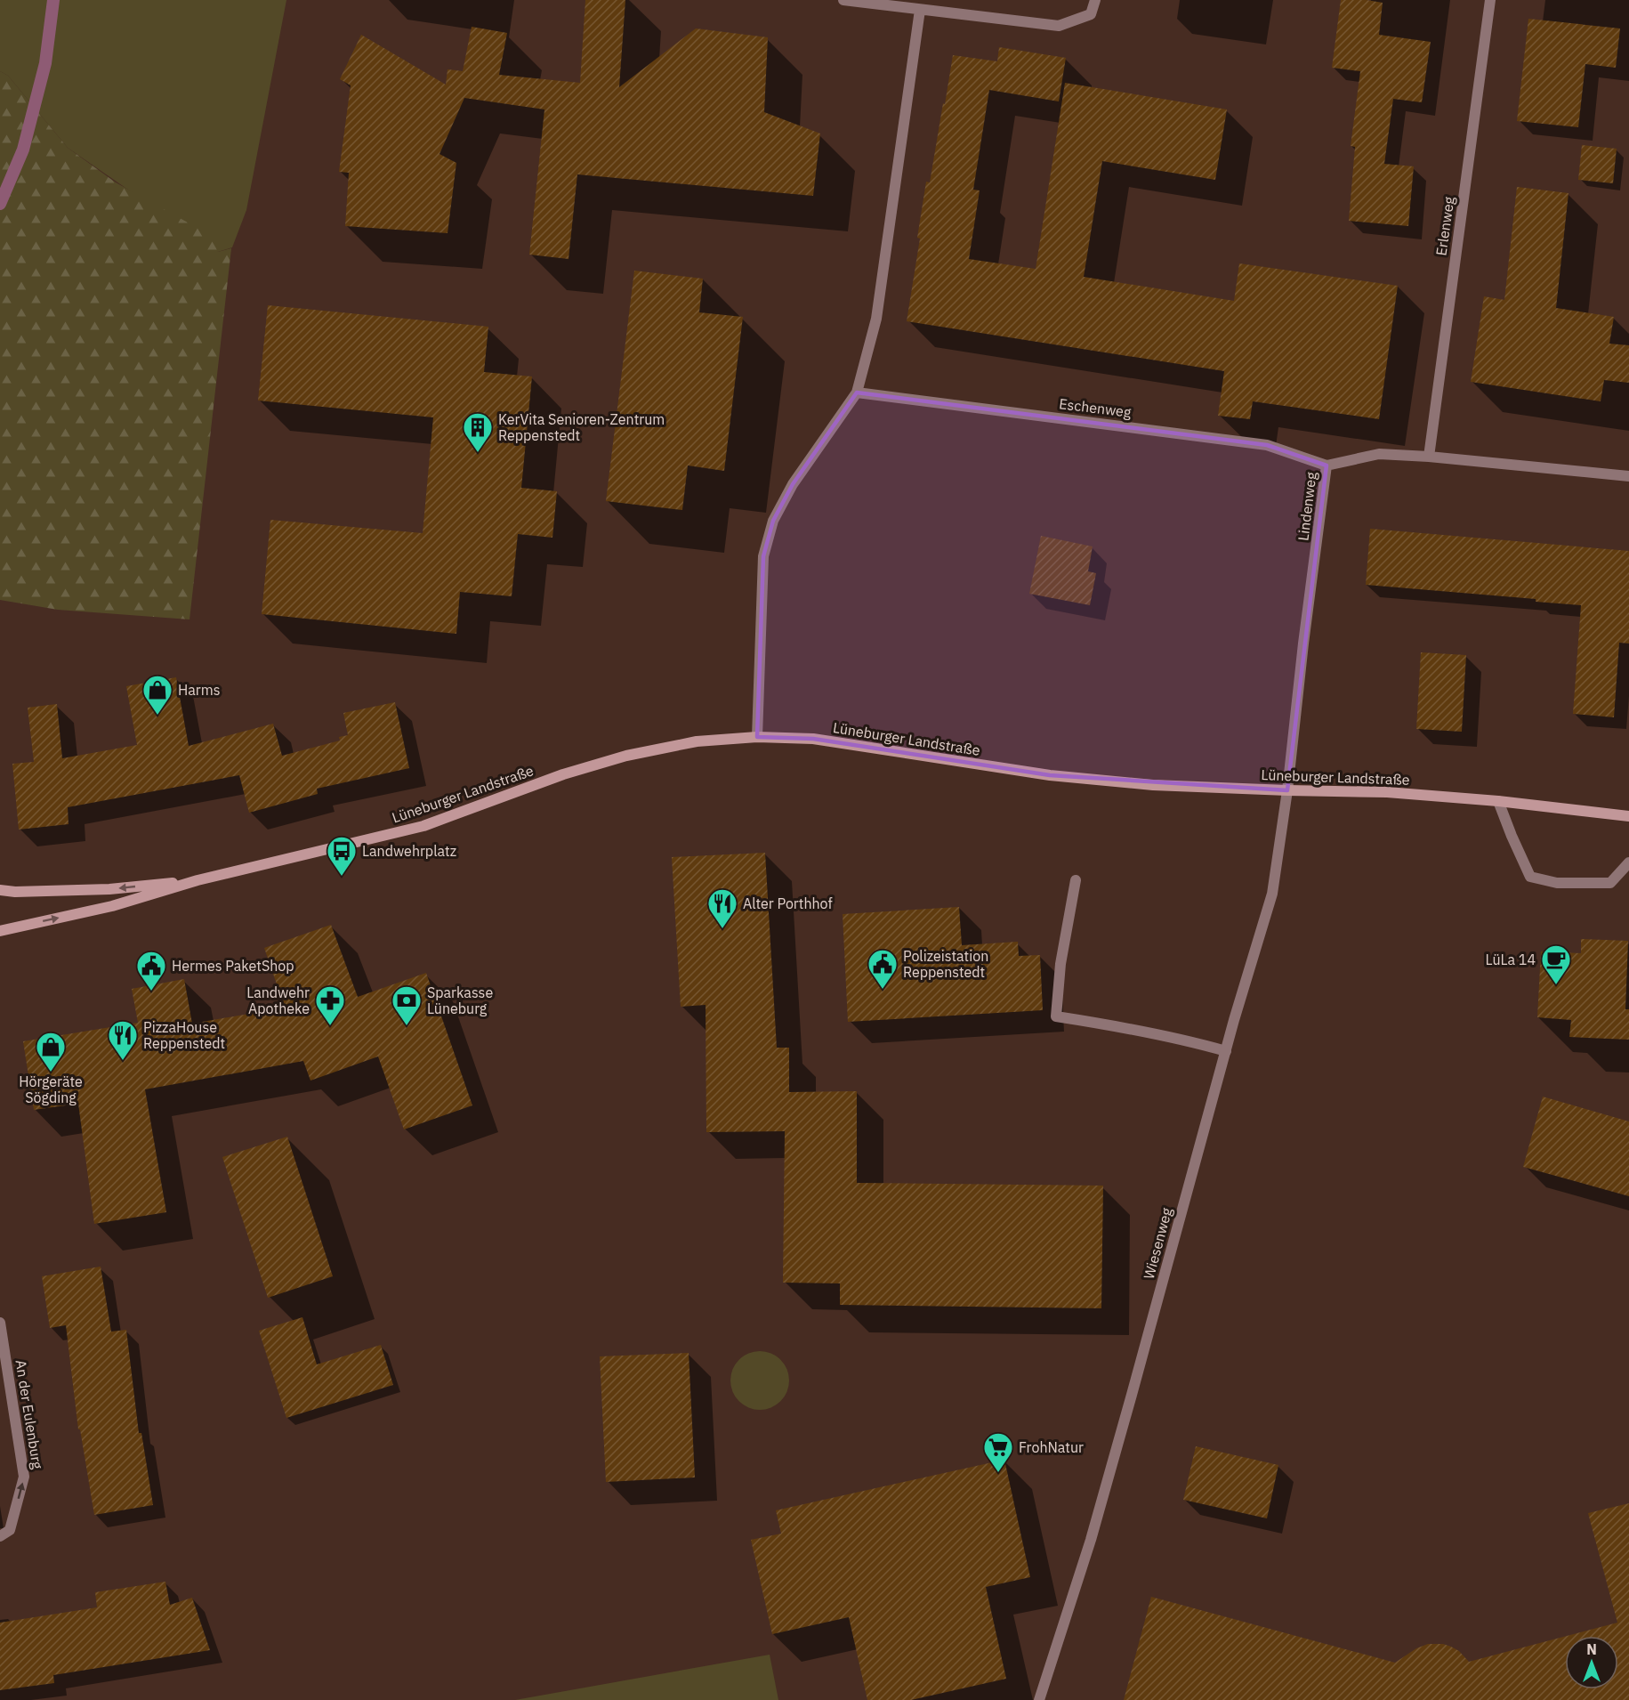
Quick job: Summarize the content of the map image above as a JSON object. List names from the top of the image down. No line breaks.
{"streets":{"main road":["Lüneburger Landstraße"],"street":["Erlenweg","Eschenweg","Lindenweg","Wiesenweg","An der Eulenburg"]},"crossings":[["Erlenweg","Lindenweg"],["Eschenweg","Lindenweg"],["Lindenweg","Lüneburger Landstraße"],["Lindenweg","Wiesenweg"],["Lüneburger Landstraße","Wiesenweg"]],"one_way":["An der Eulenburg"],"places":{"building":["KerVita Senioren-Zentrum Reppenstedt"],"shop":["Harms","Hörgeräte Sögding"],"bus stop":["Landwehrplatz"],"restaurant":["Alter Porthhof","PizzaHouse Reppenstedt"],"cafe":["LüLa 14"],"public building":["Polizeistation Reppenstedt","Hermes PaketShop"],"pharmacy":["Landwehr Apotheke"],"bank":["Sparkasse Lüneburg"],"supermarket":["FrohNatur"]},"north":"top"}
